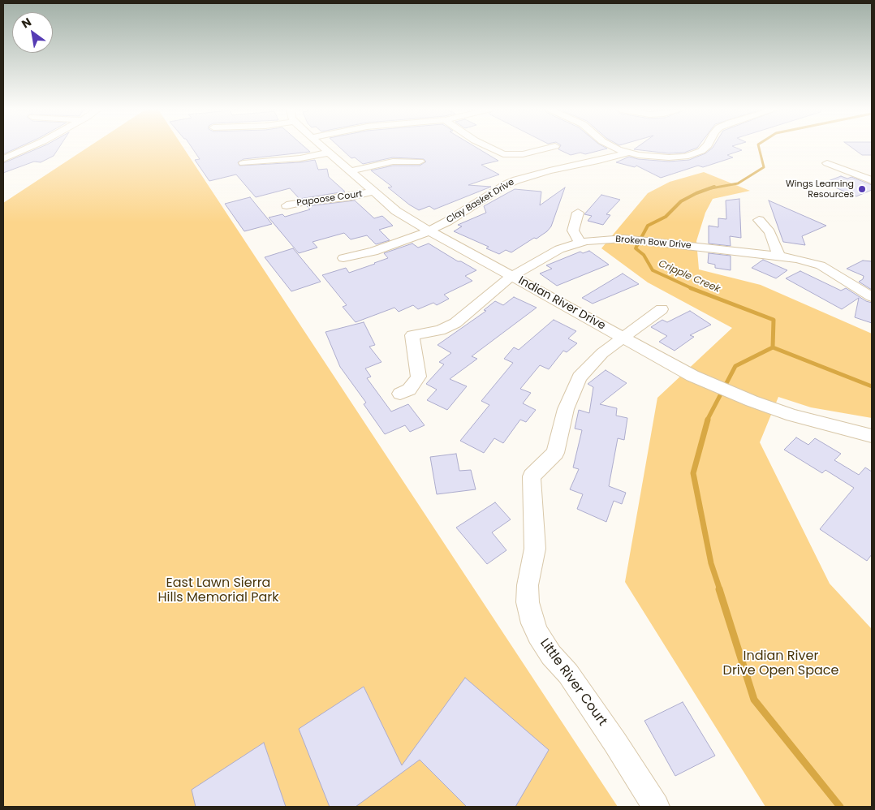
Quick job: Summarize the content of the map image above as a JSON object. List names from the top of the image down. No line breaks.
{"streets":{"street":["Papoose Court","Clay Basket Drive","Broken Bow Drive","Indian River Drive","Little River Court"]},"crossings":[["Papoose Court","Indian River Drive"],["Clay Basket Drive","Indian River Drive"],["Broken Bow Drive","Indian River Drive"],["Indian River Drive","Little River Court"]],"water":["Cripple Creek"],"parks":["East Lawn Sierra Hills Memorial Park","Indian River Drive Open Space"],"places":["Wings Learning Resources"],"north":"top left"}
